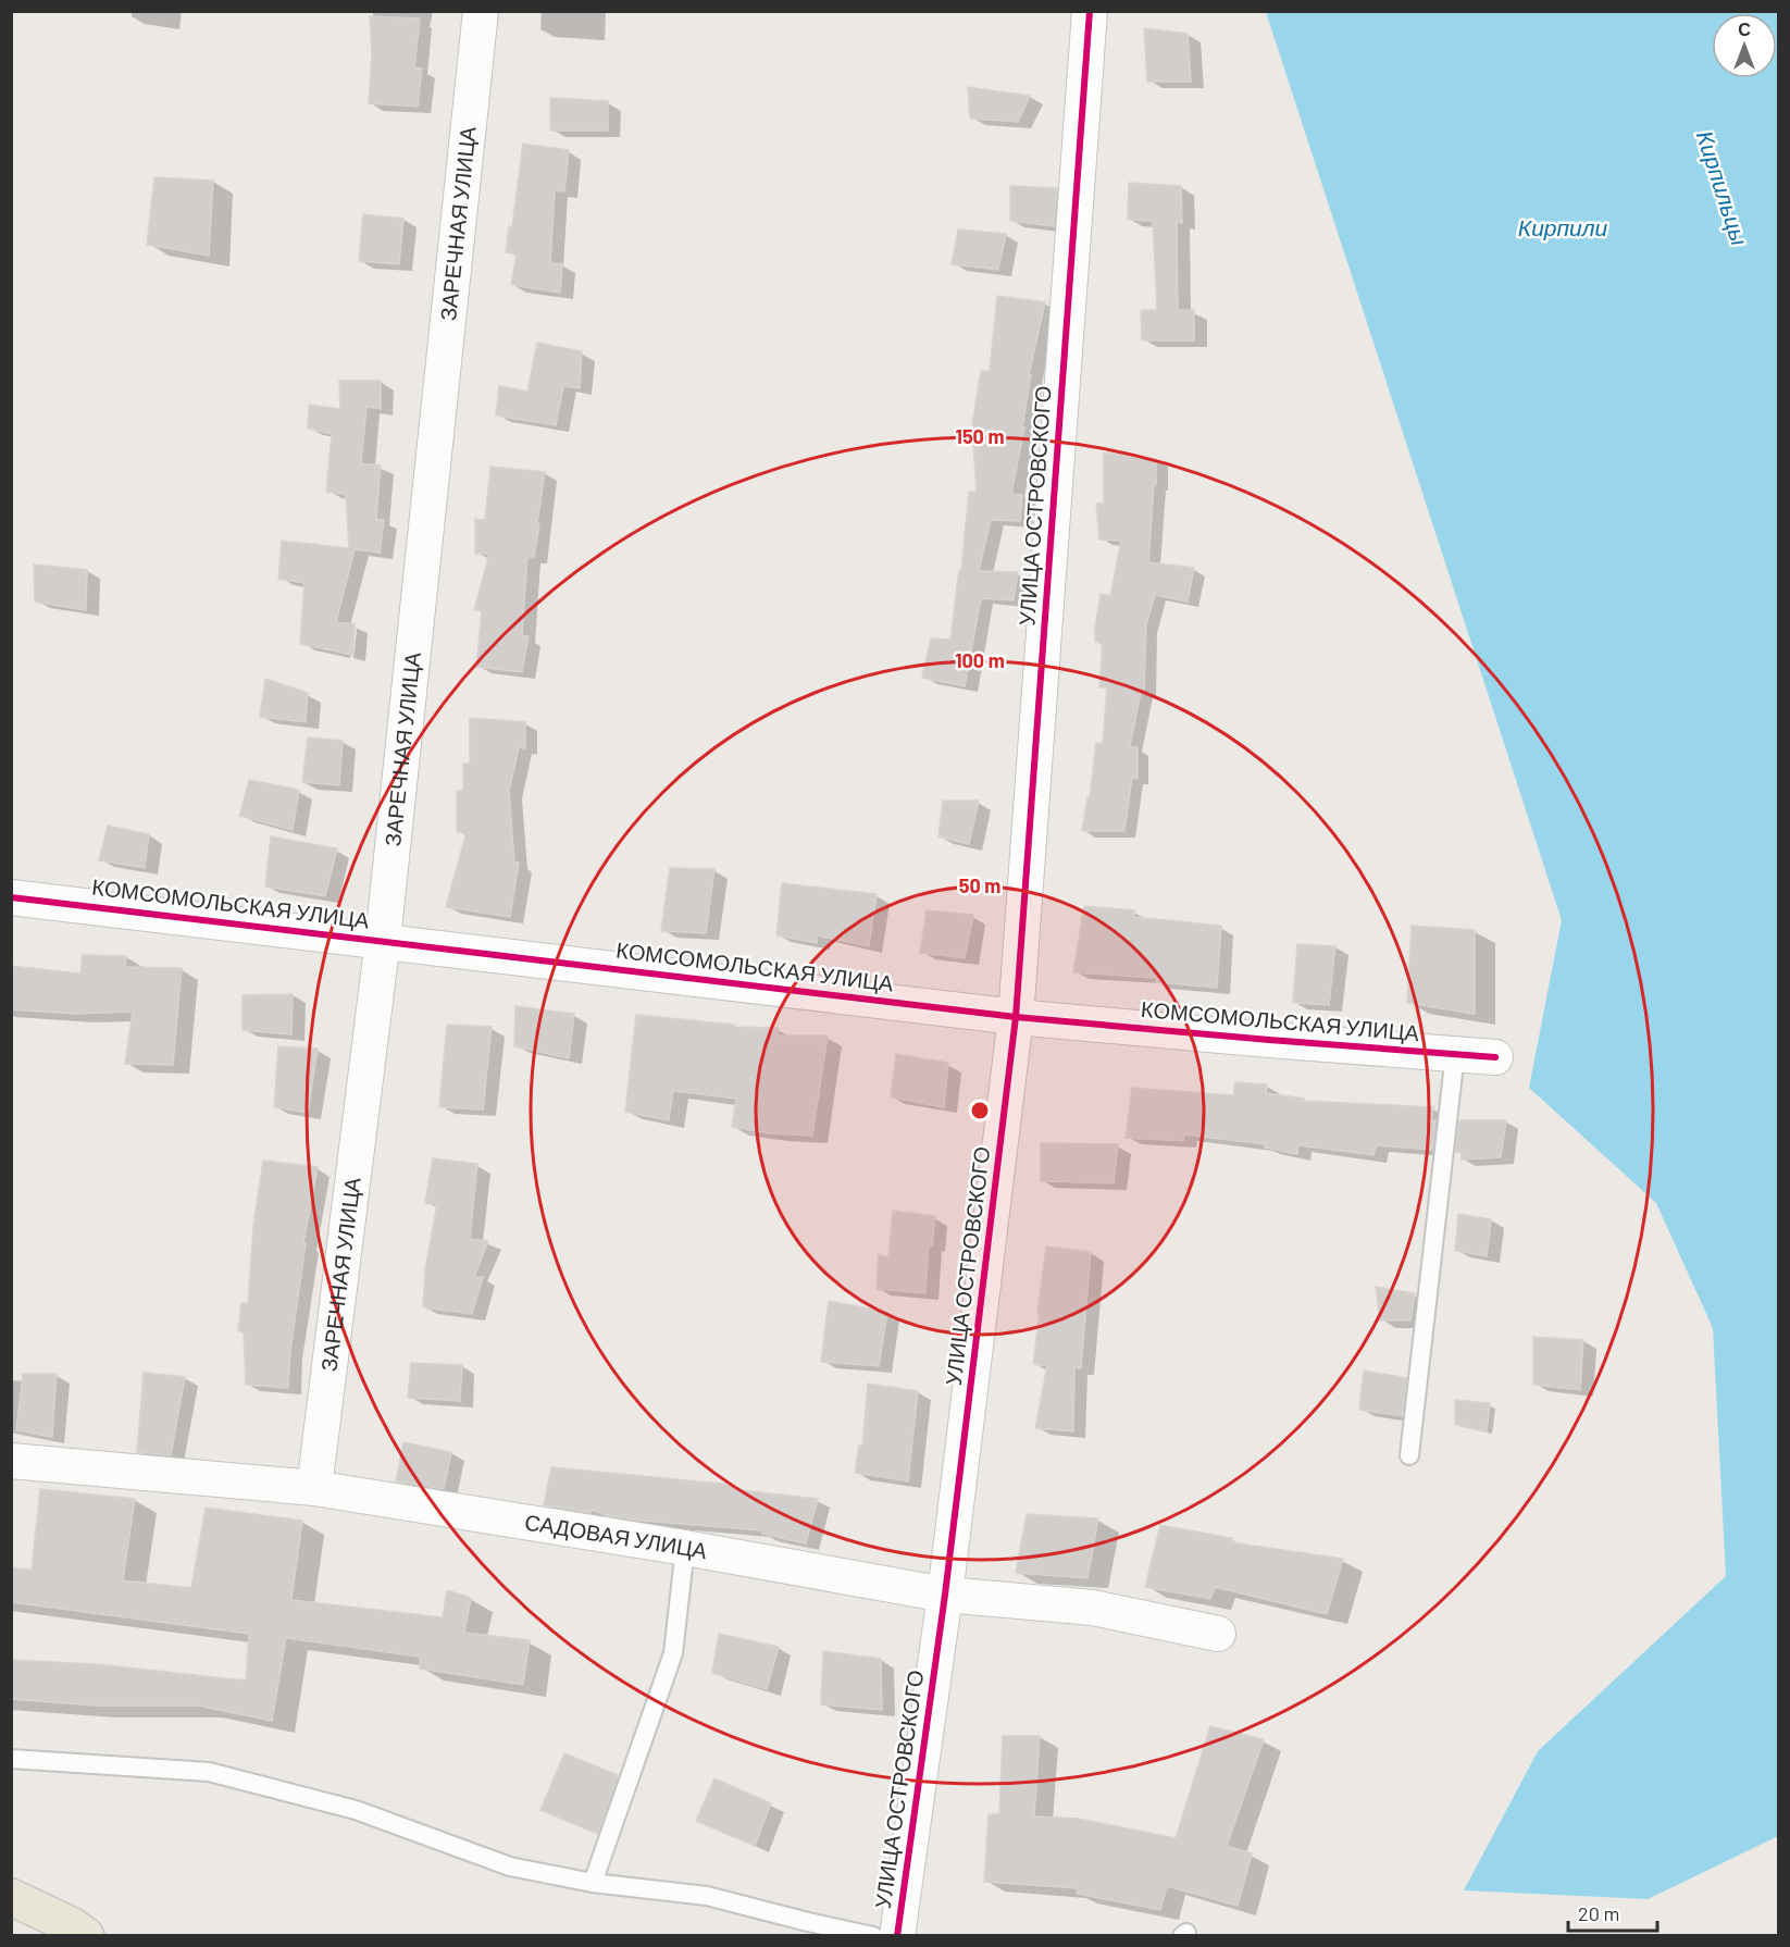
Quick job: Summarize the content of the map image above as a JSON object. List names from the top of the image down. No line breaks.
{"streets":{"street":["ЗАРЕЧНАЯ УЛИЦА","УЛИЦА ОСТРОВСКОГО","КОМСОМОЛЬСКАЯ УЛИЦА","САДОВАЯ УЛИЦА"]},"crossings":[["ЗАРЕЧНАЯ УЛИЦА","КОМСОМОЛЬСКАЯ УЛИЦА"],["ЗАРЕЧНАЯ УЛИЦА","САДОВАЯ УЛИЦА"],["УЛИЦА ОСТРОВСКОГО","КОМСОМОЛЬСКАЯ УЛИЦА"],["УЛИЦА ОСТРОВСКОГО","САДОВАЯ УЛИЦА"]],"water":["Кирпильцы","Кирпили"],"scale_bar":"20 m","north":"top","rings":["150 m","100 m","50 m"]}
